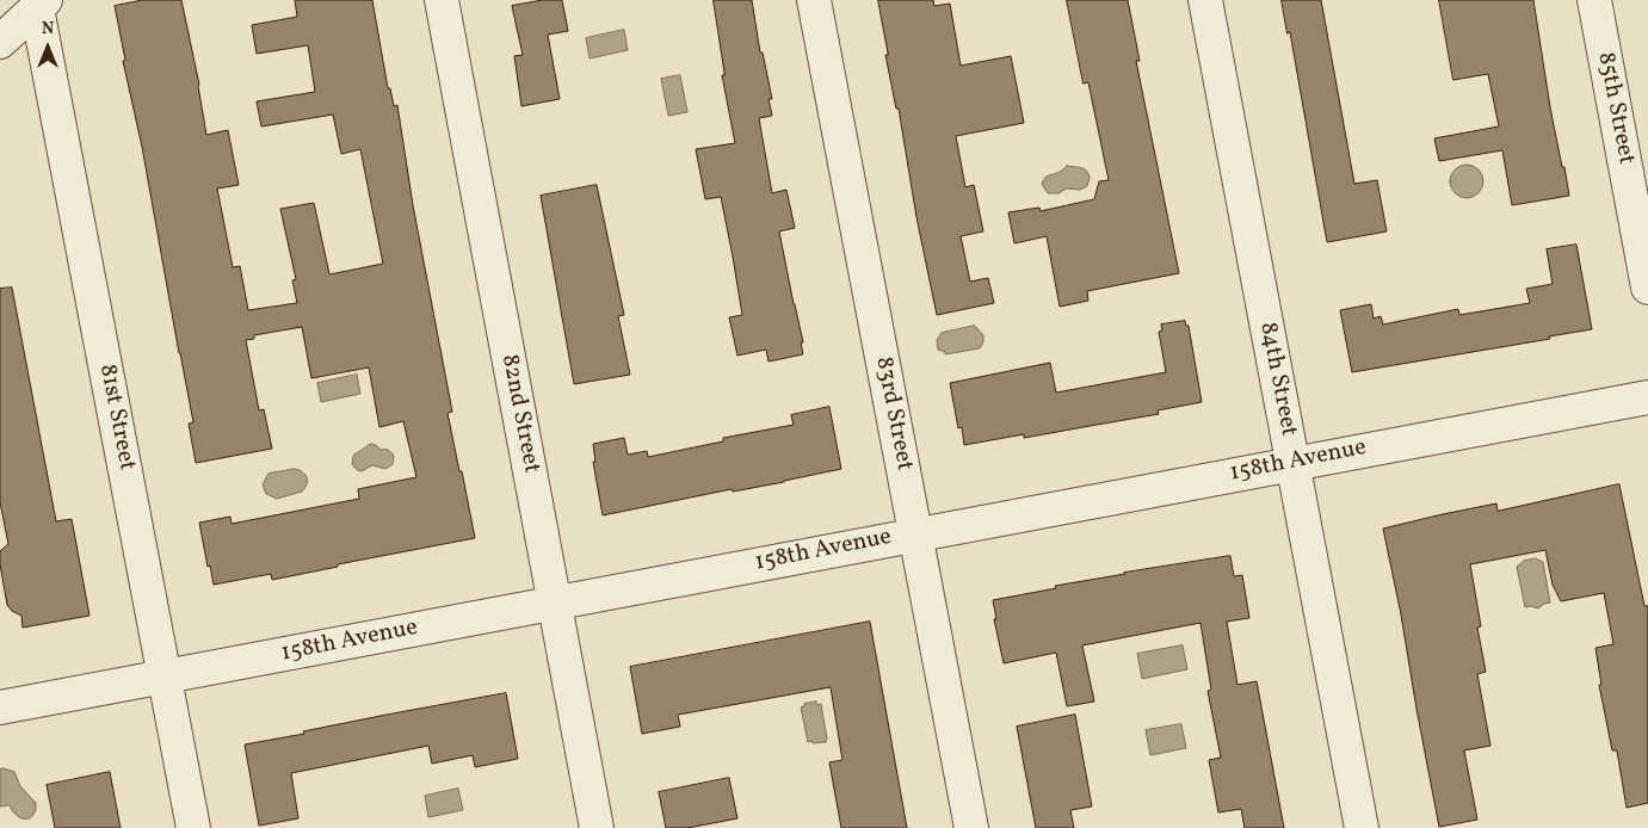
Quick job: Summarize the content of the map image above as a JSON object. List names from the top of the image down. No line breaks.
{"streets":{"street":["85th Street","84th Street","82nd Street","83rd Street","81st Street","158th Avenue"]},"crossings":[["84th Street","158th Avenue"],["82nd Street","158th Avenue"],["83rd Street","158th Avenue"],["81st Street","158th Avenue"]],"north":"top"}
